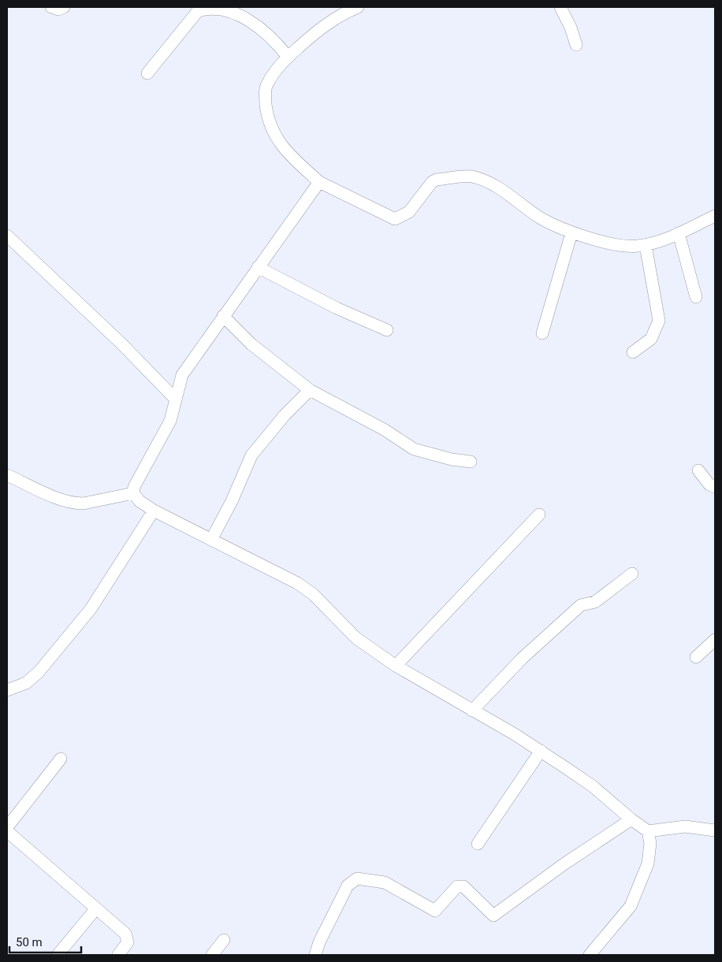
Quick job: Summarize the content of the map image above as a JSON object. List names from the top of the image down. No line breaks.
{"scale_bar":"50 m"}
